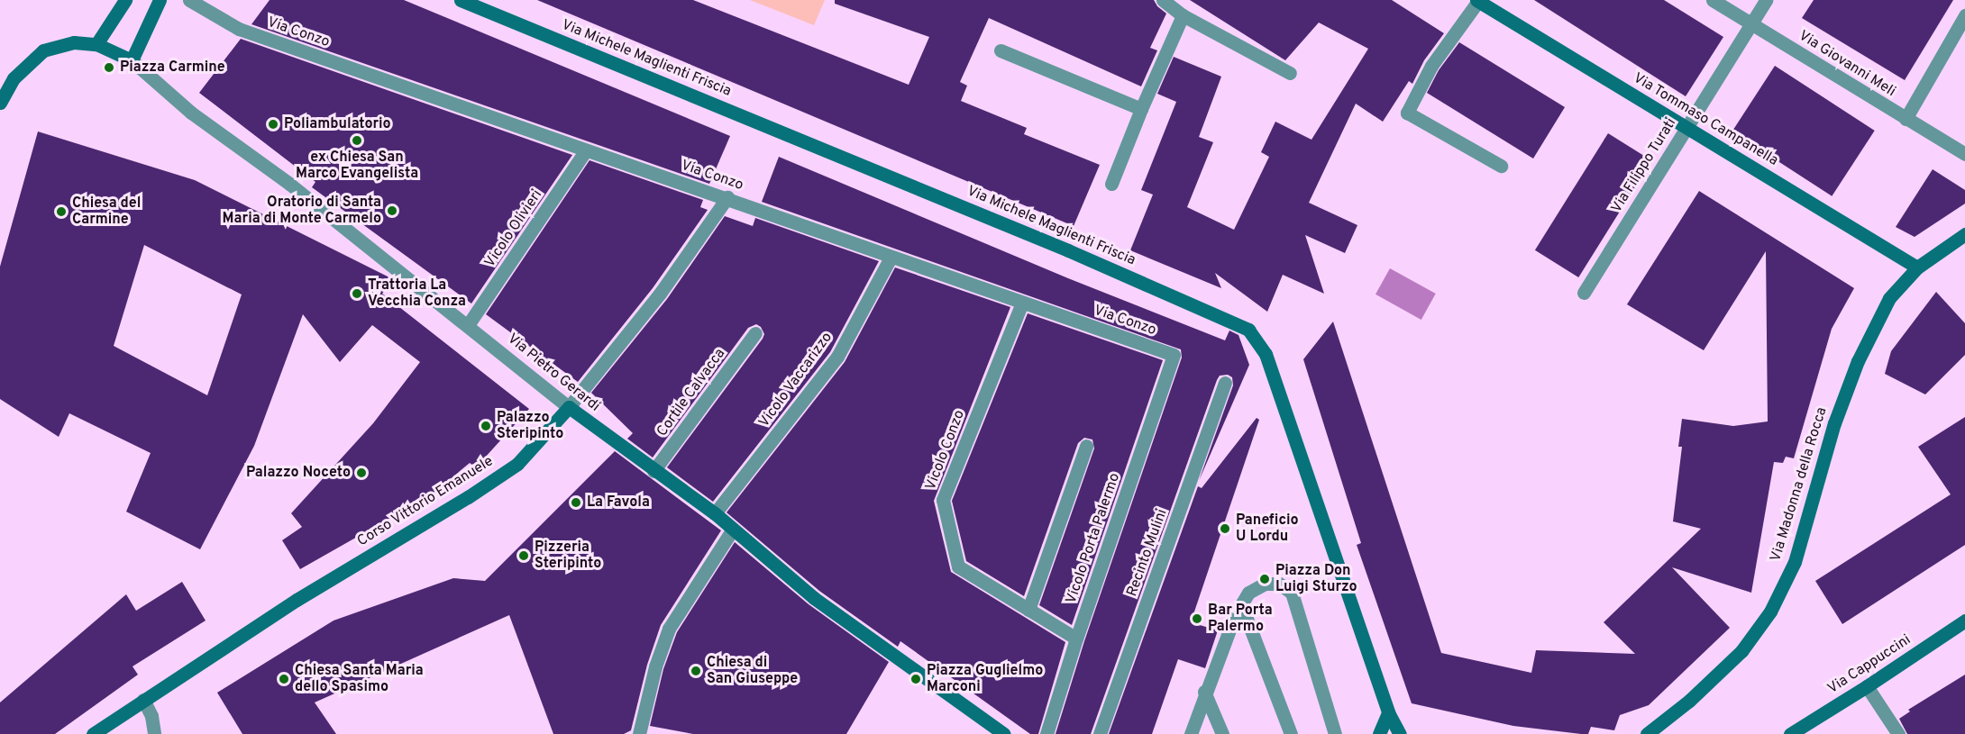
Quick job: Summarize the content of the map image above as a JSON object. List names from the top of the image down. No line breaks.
{"streets":{"street":["Via Conzo","Via Michele Maglienti Friscia","Via Giovanni Meli","Via Tommaso Campanella","Via Filippo Turati","Vicolo Olivieri","Via Pietro Gerardi","Vicolo Vaccarizzo","Cortile Calvacca","Vicolo Conzo","Via Madonna della Rocca","Corso Vittorio Emanuele","Vicolo Porta Palermo","Recinto Mulini","Via Cappuccini"]},"crossings":[["Via Conzo","Vicolo Olivieri"],["Via Conzo","Vicolo Vaccarizzo"],["Via Conzo","Vicolo Conzo"],["Via Conzo","Corso Vittorio Emanuele"],["Via Conzo","Vicolo Porta Palermo"],["Via Giovanni Meli","Via Filippo Turati"],["Via Tommaso Campanella","Via Filippo Turati"],["Via Tommaso Campanella","Via Madonna della Rocca"],["Vicolo Olivieri","Via Pietro Gerardi"],["Via Pietro Gerardi","Vicolo Vaccarizzo"],["Via Pietro Gerardi","Cortile Calvacca"],["Via Pietro Gerardi","Corso Vittorio Emanuele"],["Vicolo Conzo","Vicolo Porta Palermo"]],"places":["Piazza Carmine","Poliambulatorio","ex Chiesa San Marco Evangelista","Oratorio di Santa Maria di Monte Carmelo","Chiesa del Carmine","Trattoria La Vecchia Conza","Palazzo Steripinto","Palazzo Noceto","La Favola","Paneficio U Lordu","Pizzeria Steripinto","Piazza Don Luigi Sturzo","Bar Porta Palermo","Chiesa di San Giuseppe","Chiesa Santa Maria dello Spasimo","Piazza Guglielmo Marconi"]}
